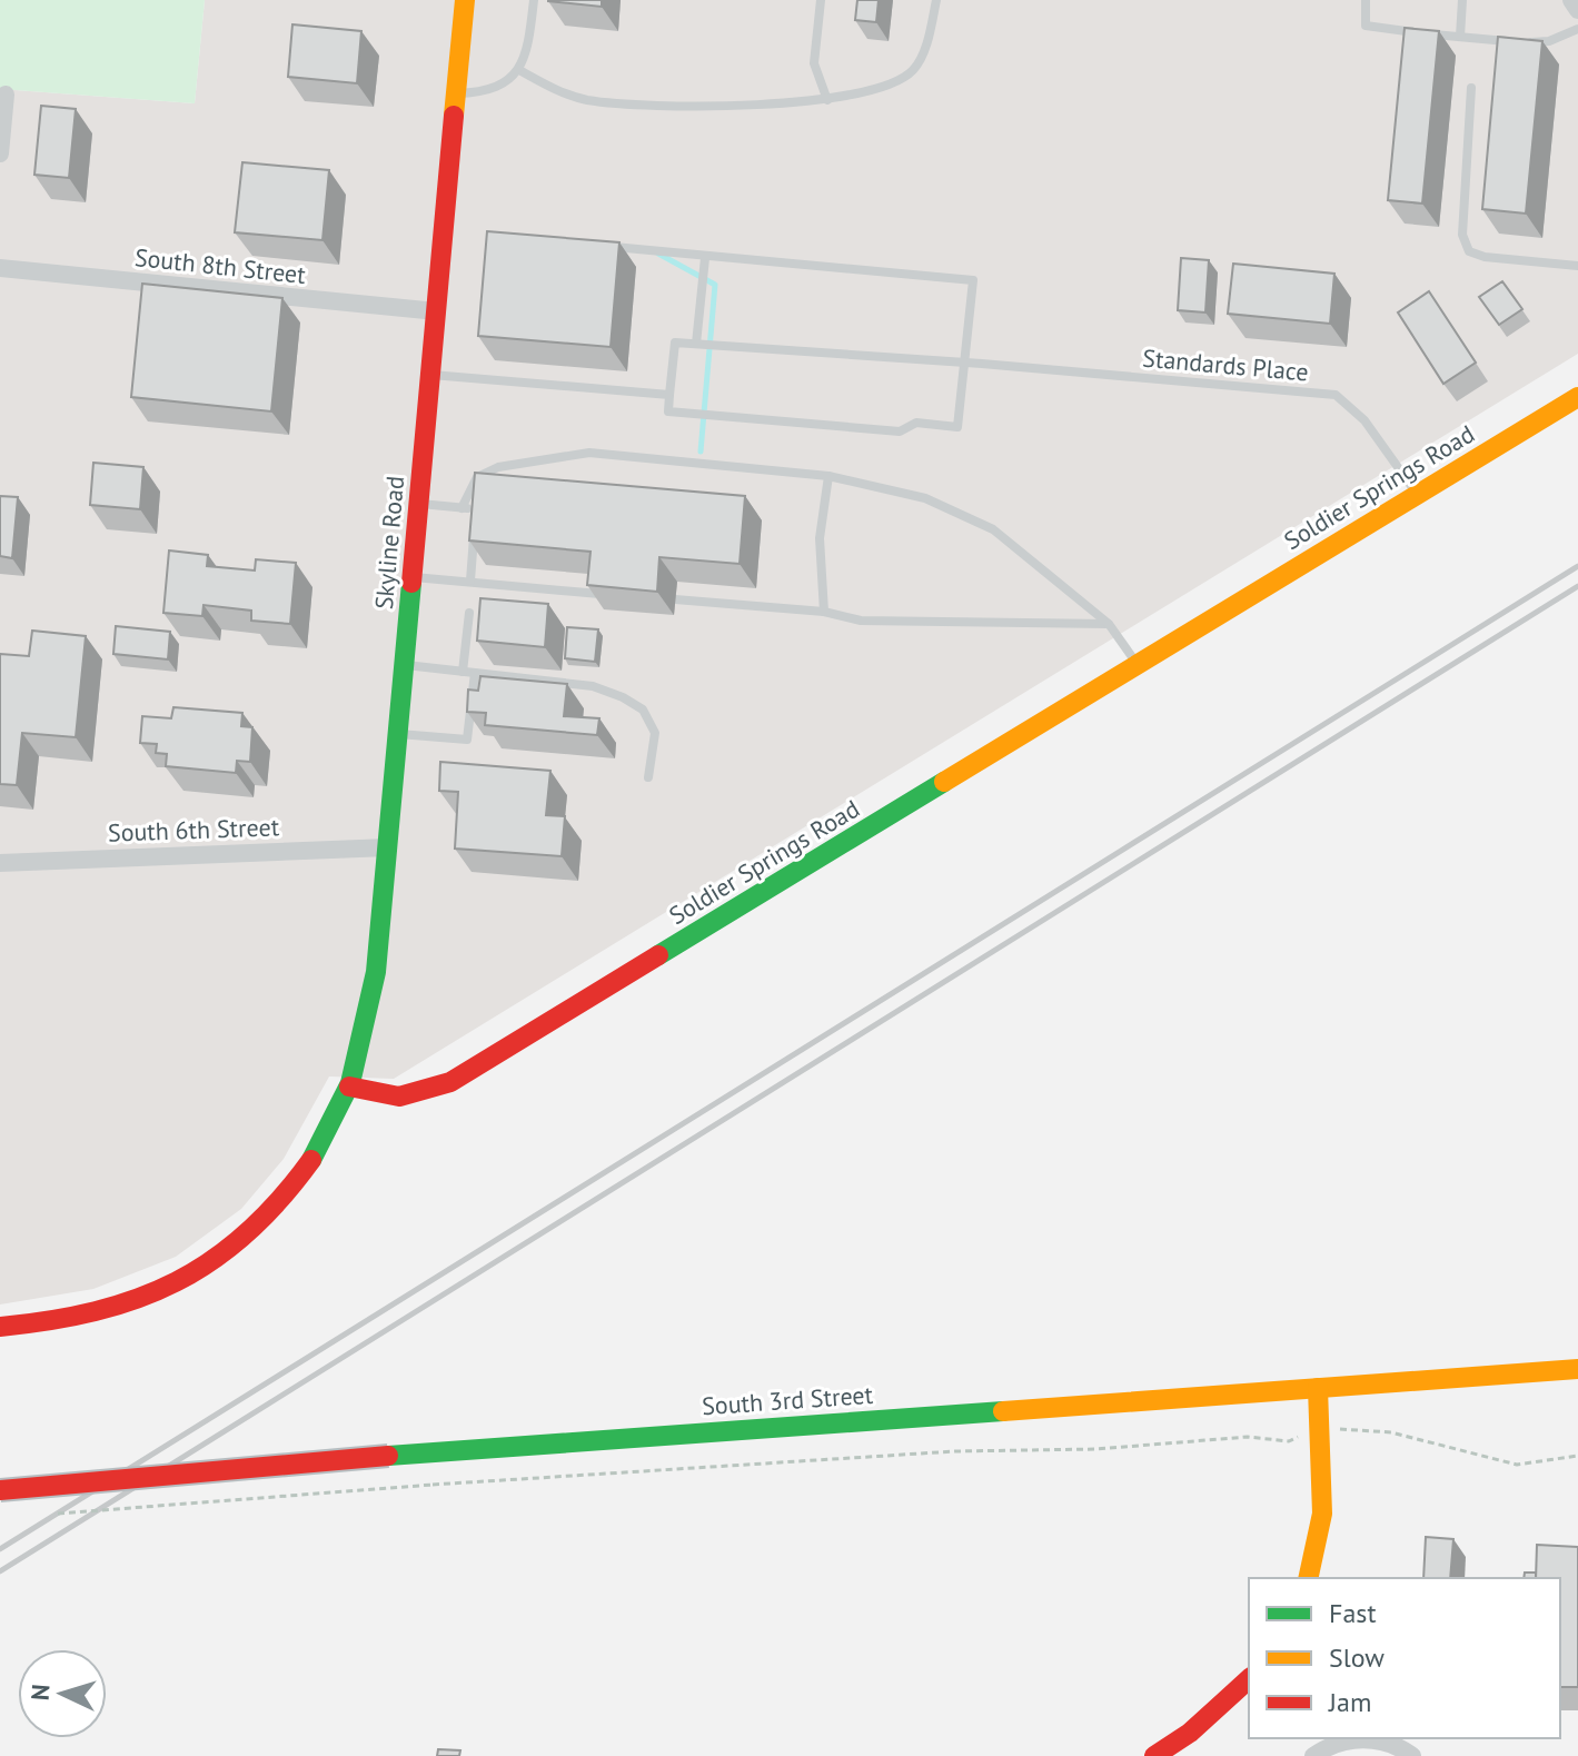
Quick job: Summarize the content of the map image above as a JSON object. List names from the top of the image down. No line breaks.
{"streets":{"main road":["Soldier Springs Road","Skyline Road","South 3rd Street"],"street":["South 8th Street","South 6th Street"],"lane":["Standards Place"]},"crossings":[["South 8th Street","Skyline Road"],["Standards Place","Soldier Springs Road"],["Soldier Springs Road","Skyline Road"],["Skyline Road","South 6th Street"]],"legend":["Fast","Slow","Jam"],"north":"left"}
